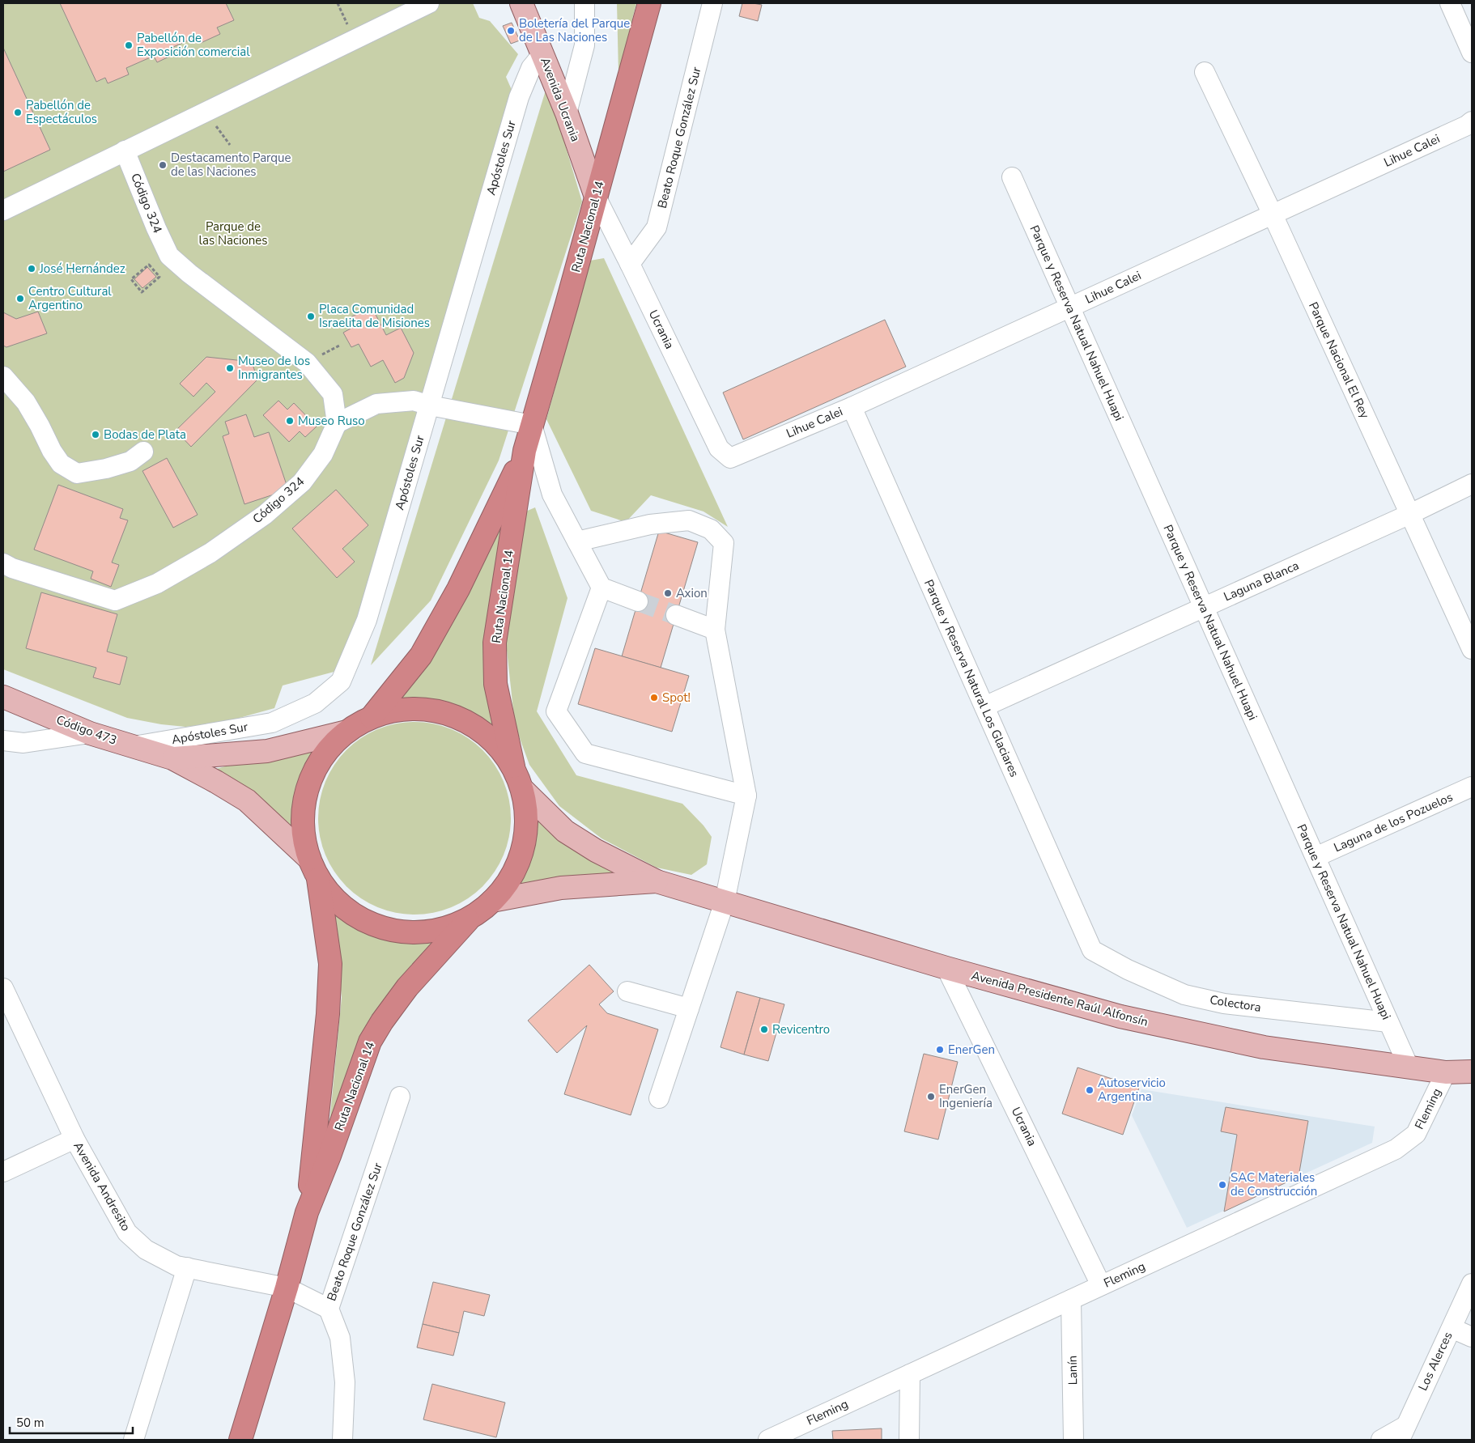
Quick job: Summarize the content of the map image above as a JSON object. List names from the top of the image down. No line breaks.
{"streets":{"highway":["Ruta Nacional 14"],"main road":["Avenida Ucrania","Código 473","Avenida Presidente Raúl Alfonsín"],"street":["Beato Roque González Sur","Lihue Calei","Apóstoles Sur","Código 324","Parque y Reserva Natual Nahuel Huapi","Ucrania","Parque Nacional El Rey","Laguna Blanca","Parque y Reserva Natural Los Glaciares","Laguna de los Pozuelos","Colectora","Fleming","Avenida Andresito","Los Alerces","Lanín"]},"crossings":[["Avenida Ucrania","Apóstoles Sur"],["Avenida Ucrania","Ruta Nacional 14"],["Avenida Ucrania","Ucrania"],["Beato Roque González Sur","Ucrania"],["Beato Roque González Sur","Avenida Andresito"],["Lihue Calei","Parque y Reserva Natual Nahuel Huapi"],["Lihue Calei","Ucrania"],["Lihue Calei","Parque Nacional El Rey"],["Lihue Calei","Parque y Reserva Natural Los Glaciares"],["Apóstoles Sur","Código 473"],["Ruta Nacional 14","Ucrania"],["Ruta Nacional 14","Avenida Andresito"],["Parque y Reserva Natual Nahuel Huapi","Laguna Blanca"],["Parque y Reserva Natual Nahuel Huapi","Laguna de los Pozuelos"],["Parque y Reserva Natual Nahuel Huapi","Avenida Presidente Raúl Alfonsín"],["Parque y Reserva Natual Nahuel Huapi","Colectora"],["Ucrania","Avenida Presidente Raúl Alfonsín"],["Ucrania","Fleming"],["Parque Nacional El Rey","Laguna Blanca"],["Laguna Blanca","Parque y Reserva Natural Los Glaciares"],["Parque y Reserva Natural Los Glaciares","Colectora"],["Avenida Presidente Raúl Alfonsín","Fleming"],["Fleming","Lanín"]],"parks":["Parque de las Naciones"],"places":["Boletería del Parque de Las Naciones","Pabellón de Exposición comercial","Pabellón de Espectáculos","Destacamento Parque de las Naciones","José Hernández","Centro Cultural Argentino","Placa Comunidad Israelita de Misiones","Museo de los Inmigrantes","Museo Ruso","Bodas de Plata","Axion","Spot!","Revicentro","EnerGen","Autoservicio Argentina","EnerGen Ingeniería","SAC Materiales de Construcción"],"scale_bar":"50 m"}
